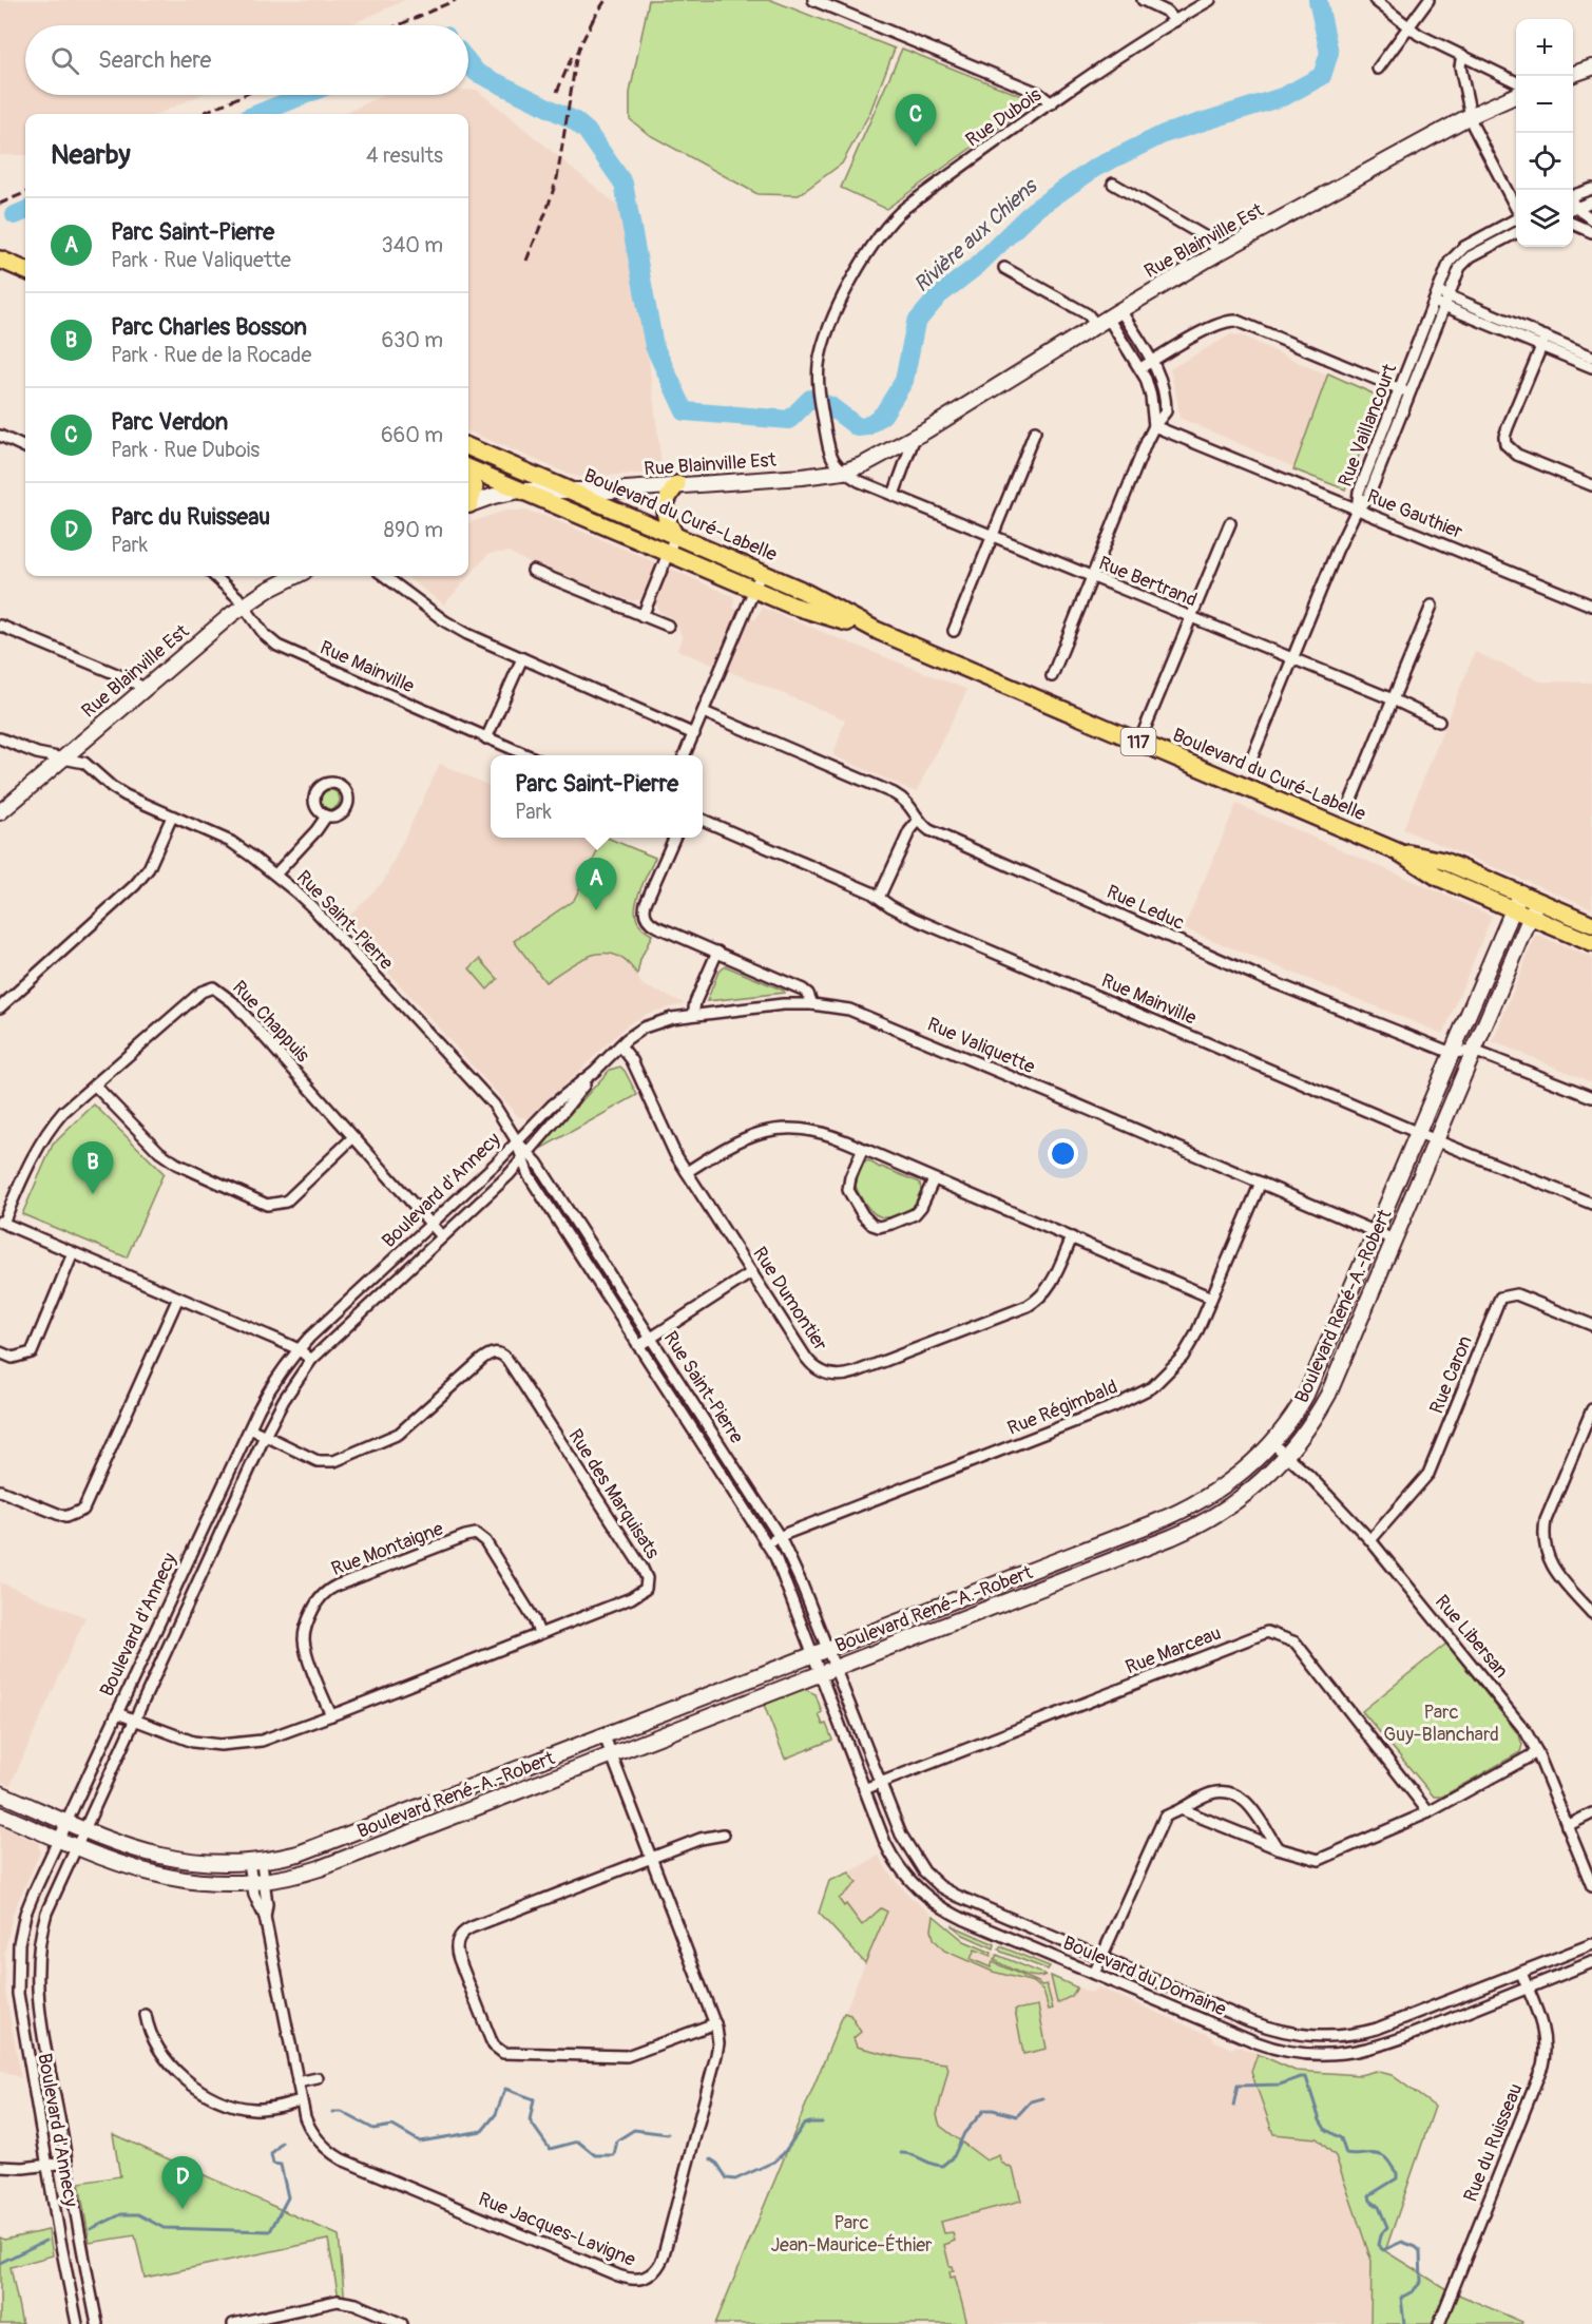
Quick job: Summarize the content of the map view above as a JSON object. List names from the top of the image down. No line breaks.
{"streets":{"main road":["Boulevard du Curé-Labelle","117"],"street":["Rue Dubois","Rue Blainville Est","Rue Vaillancourt","Rue Gauthier","Rue Bertrand","Rue Mainville","Rue Leduc","Rue Saint-Pierre","Rue Chappuis","Rue Valiquette","Boulevard d'Annecy","Rue Dumontier","Boulevard René-A.-Robert","Rue Caron","Rue Régimbald","Rue des Marquisats","Rue Montaigne","Rue Libersan","Rue Marceau","Boulevard du Domaine","Rue du Ruisseau","Rue Jacques-Lavigne"]},"crossings":[["Rue Dubois","Rue Blainville Est"],["Rue Dubois","Rue Bertrand"],["Rue Blainville Est","Boulevard du Curé-Labelle"],["Rue Blainville Est","Rue Bertrand"],["Rue Blainville Est","Rue Mainville"],["Rue Blainville Est","Rue Saint-Pierre"],["Rue Vaillancourt","Rue Gauthier"],["Rue Vaillancourt","Rue Bertrand"],["Boulevard du Curé-Labelle","Boulevard René-A.-Robert"],["Rue Mainville","Boulevard René-A.-Robert"],["Rue Leduc","Boulevard René-A.-Robert"],["Rue Saint-Pierre","Boulevard d'Annecy"],["Rue Saint-Pierre","Boulevard René-A.-Robert"],["Rue Saint-Pierre","Rue Régimbald"],["Rue Saint-Pierre","Boulevard du Domaine"],["Rue Chappuis","Boulevard d'Annecy"],["Rue Valiquette","Boulevard d'Annecy"],["Rue Valiquette","Boulevard René-A.-Robert"],["Rue Valiquette","Rue Régimbald"],["Boulevard d'Annecy","Rue Dumontier"],["Boulevard d'Annecy","Boulevard René-A.-Robert"],["Boulevard d'Annecy","Rue des Marquisats"],["Boulevard René-A.-Robert","Rue Libersan"],["Boulevard René-A.-Robert","Boulevard du Domaine"],["Boulevard René-A.-Robert","Rue Jacques-Lavigne"],["Rue Caron","Rue Libersan"],["Rue des Marquisats","Rue Montaigne"],["Rue Marceau","Boulevard du Domaine"],["Boulevard du Domaine","Rue du Ruisseau"]],"water":["Rivière aux Chiens"],"parks":["Parc Guy-Blanchard","Parc Jean-Maurice-Éthier"],"page":{"map_buttons":["+","−"],"search":"Search here","pins":["C","A","B","D"],"heading":["Nearby","4 results"],"list":[{"mark":"A","name":"Parc Saint-Pierre","note":"Park · Rue Valiquette","value":"340 m"},{"mark":"B","name":"Parc Charles Bosson","note":"Park · Rue de la Rocade","value":"630 m"},{"mark":"C","name":"Parc Verdon","note":"Park · Rue Dubois","value":"660 m"},{"mark":"D","name":"Parc du Ruisseau","note":"Park","value":"890 m"}],"popup":["Parc Saint-Pierre","Park"]}}
